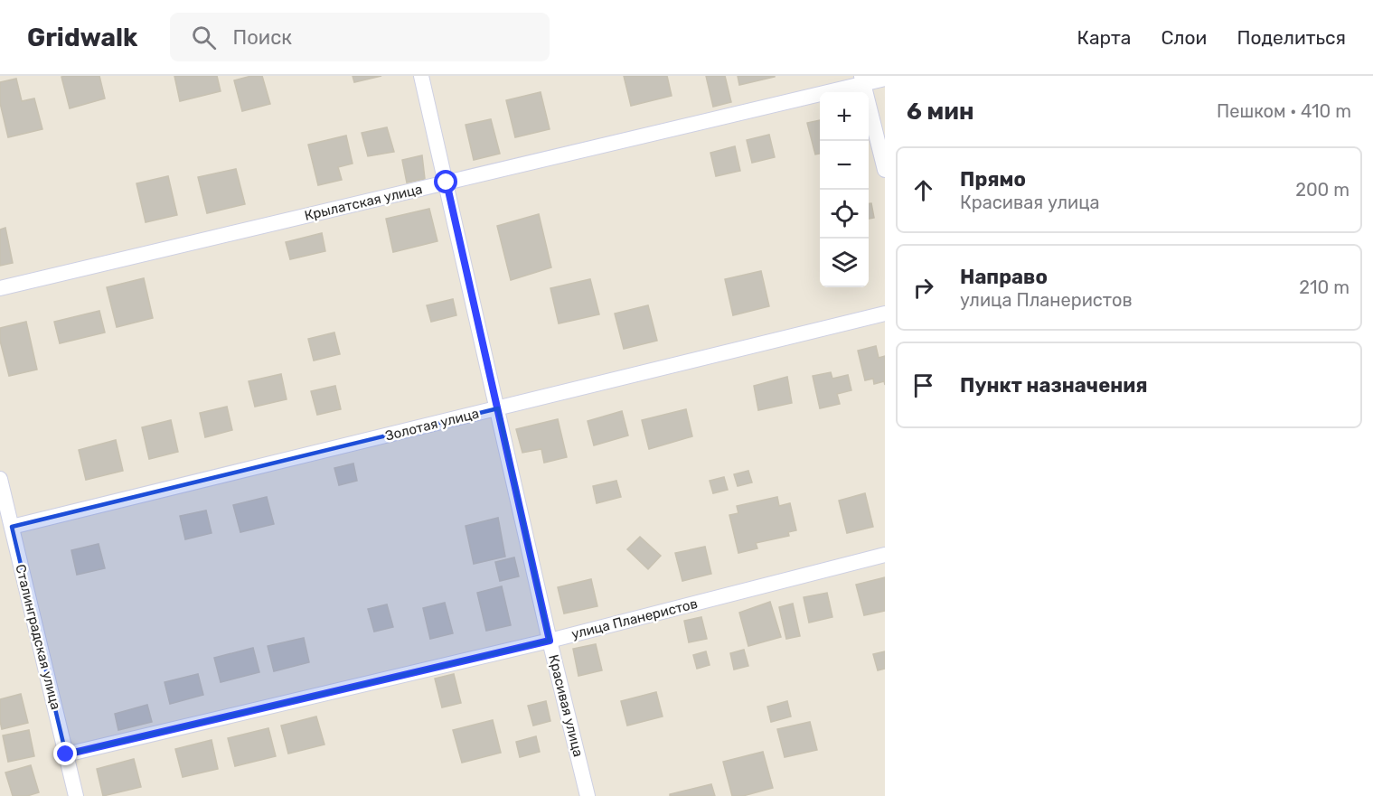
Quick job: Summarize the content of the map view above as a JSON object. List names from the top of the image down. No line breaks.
{"streets":{"street":["Крылатская улица","Золотая улица","улица Планеристов","Сталинградская улица","Красивая улица"]},"crossings":[["Крылатская улица","Красивая улица"],["Золотая улица","Сталинградская улица"],["Золотая улица","Красивая улица"],["улица Планеристов","Сталинградская улица"],["улица Планеристов","Красивая улица"]],"page":{"header":"Gridwalk","search":"Поиск","nav":["Карта","Слои","Поделиться"],"heading":["6 мин","Пешком · 410 m"],"map_buttons":["+","−"],"list":[["Прямо","Красивая улица","200 m"],["Направо","улица Планеристов","210 m"],"Пункт назначения"]}}
